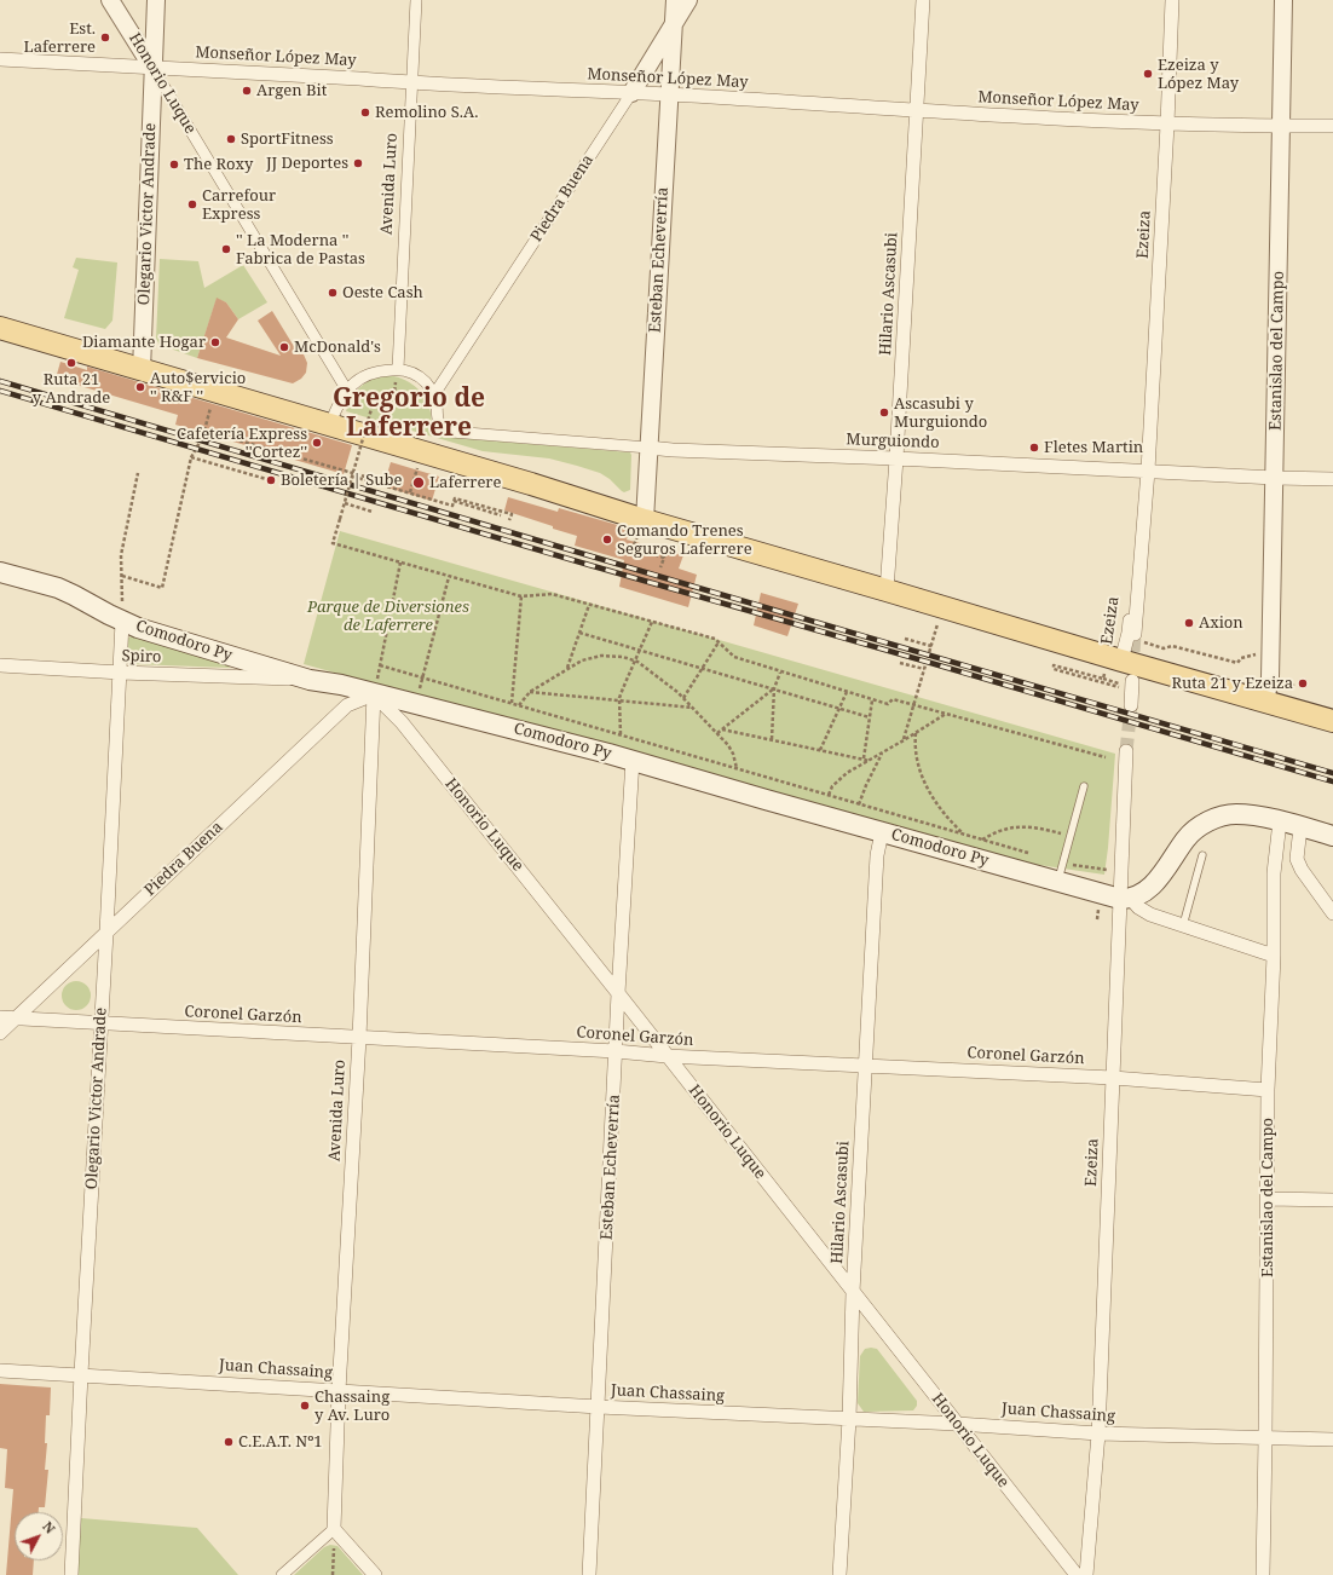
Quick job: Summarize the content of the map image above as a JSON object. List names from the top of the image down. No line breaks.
{"streets":{"main road":["Comodoro Py"],"street":["Monseñor López May","Honorio Luque","Avenida Luro","Piedra Buena","Olegario Victor Andrade","Ezeiza","Esteban Echeverría","Hilario Ascasubi","Estanislao del Campo","Murguiondo","Spiro","Coronel Garzón","Juan Chassaing"]},"crossings":[["Monseñor López May","Honorio Luque"],["Monseñor López May","Avenida Luro"],["Monseñor López May","Piedra Buena"],["Monseñor López May","Olegario Victor Andrade"],["Monseñor López May","Ezeiza"],["Monseñor López May","Esteban Echeverría"],["Monseñor López May","Hilario Ascasubi"],["Monseñor López May","Estanislao del Campo"],["Honorio Luque","Avenida Luro"],["Honorio Luque","Piedra Buena"],["Honorio Luque","Olegario Victor Andrade"],["Honorio Luque","Esteban Echeverría"],["Honorio Luque","Hilario Ascasubi"],["Honorio Luque","Comodoro Py"],["Honorio Luque","Coronel Garzón"],["Honorio Luque","Juan Chassaing"],["Avenida Luro","Piedra Buena"],["Avenida Luro","Comodoro Py"],["Avenida Luro","Coronel Garzón"],["Avenida Luro","Juan Chassaing"],["Piedra Buena","Olegario Victor Andrade"],["Piedra Buena","Esteban Echeverría"],["Piedra Buena","Murguiondo"],["Piedra Buena","Comodoro Py"],["Piedra Buena","Coronel Garzón"],["Olegario Victor Andrade","Comodoro Py"],["Olegario Victor Andrade","Spiro"],["Olegario Victor Andrade","Coronel Garzón"],["Olegario Victor Andrade","Juan Chassaing"],["Ezeiza","Murguiondo"],["Ezeiza","Comodoro Py"],["Ezeiza","Coronel Garzón"],["Ezeiza","Juan Chassaing"],["Esteban Echeverría","Murguiondo"],["Esteban Echeverría","Comodoro Py"],["Esteban Echeverría","Coronel Garzón"],["Esteban Echeverría","Juan Chassaing"],["Hilario Ascasubi","Murguiondo"],["Hilario Ascasubi","Comodoro Py"],["Hilario Ascasubi","Coronel Garzón"],["Hilario Ascasubi","Juan Chassaing"],["Estanislao del Campo","Murguiondo"],["Estanislao del Campo","Comodoro Py"],["Estanislao del Campo","Coronel Garzón"],["Estanislao del Campo","Juan Chassaing"],["Comodoro Py","Spiro"]],"districts":["Gregorio de Laferrere"],"parks":["Parque de Diversiones de Laferrere"],"places":["Est. Laferrere","Ezeiza y López May","Argen Bit","Remolino S.A.","SportFitness","JJ Deportes","The Roxy","Carrefour Express","'' La Moderna '' Fabrica de Pastas","Oeste Cash","Diamante Hogar","McDonald's","Ruta 21 y Andrade","Auto$ervicio '' R&F ''","Ascasubi y Murguiondo","Cafetería Express ''Cortez''","Fletes Martin","Boletería | Sube","Laferrere","Comando Trenes Seguros Laferrere","Axion","Ruta 21 y Ezeiza","Chassaing y Av. Luro","C.E.A.T. Nº1"],"north":"top right"}
